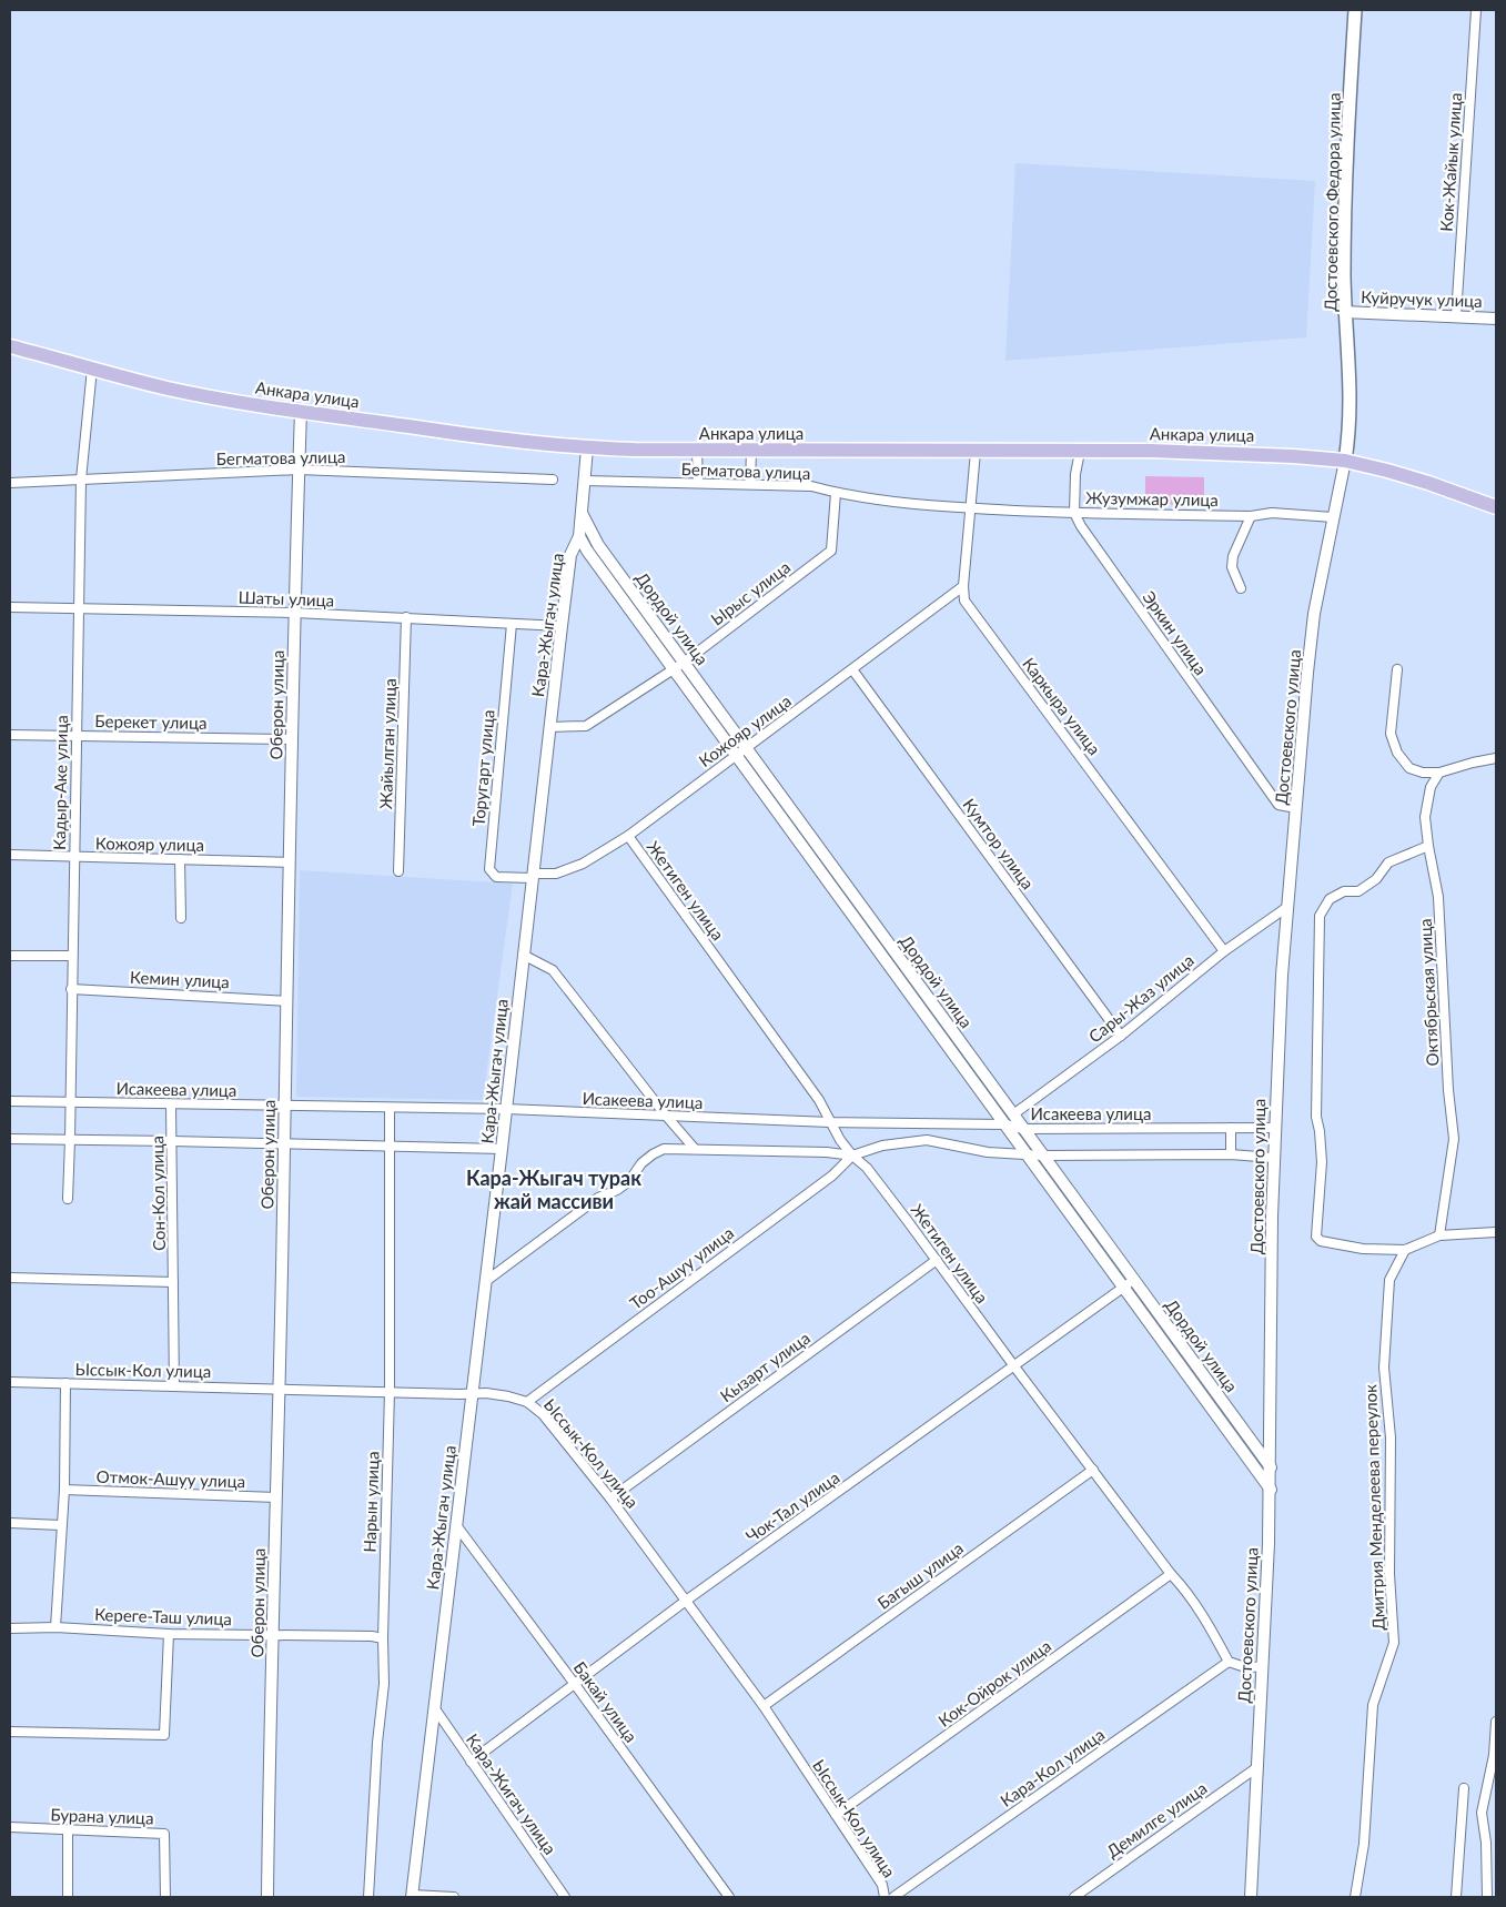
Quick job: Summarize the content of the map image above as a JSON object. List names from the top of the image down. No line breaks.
{"streets":{"main road":["Достоевского Федора улица","Анкара улица"],"street":["Кок-Жайык улица","Куйручук улица","Бегматова улица","Жузумжар улица","Ырыс улица","Шаты улица","Дордой улица","Кара-Жыгач улица","Эркин улица","Оберон улица","Каркыра улица","Берекет улица","Достоевского улица","Кожояр улица","Жайылган улица","Торугарт улица","Кадыр-Аке улица","Кумтор улица","Жетиген улица","Кемин улица","Октябрьская улица","Сары-Жаз улица","Исакеева улица","Сон-Кол улица","Тоо-Ашуу улица","Кызарт улица","Ыссык-Кол улица","Отмок-Ашуу улица","Нарын улица","Чок-Тал улица","Дмитрия Менделеева переулок","Багыш улица","Кереге-Таш улица","Кок-Ойрок улица","Бакай улица","Кара-Кол улица","Кара-Жигач улица","Бурана улица","Демилге улица"]},"crossings":[["Кок-Жайык улица","Куйручук улица"],["Достоевского Федора улица","Куйручук улица"],["Достоевского Федора улица","Анкара улица"],["Достоевского Федора улица","Достоевского улица"],["Анкара улица","Кара-Жыгач улица"],["Анкара улица","Оберон улица"],["Анкара улица","Каркыра улица"],["Анкара улица","Достоевского улица"],["Анкара улица","Кадыр-Аке улица"],["Бегматова улица","Жузумжар улица"],["Бегматова улица","Ырыс улица"],["Бегматова улица","Кара-Жыгач улица"],["Бегматова улица","Оберон улица"],["Бегматова улица","Каркыра улица"],["Бегматова улица","Кадыр-Аке улица"],["Жузумжар улица","Эркин улица"],["Жузумжар улица","Каркыра улица"],["Жузумжар улица","Достоевского улица"],["Ырыс улица","Дордой улица"],["Ырыс улица","Кара-Жыгач улица"],["Шаты улица","Кара-Жыгач улица"],["Шаты улица","Оберон улица"],["Шаты улица","Жайылган улица"],["Шаты улица","Торугарт улица"],["Шаты улица","Кадыр-Аке улица"],["Дордой улица","Кара-Жыгач улица"],["Дордой улица","Достоевского улица"],["Дордой улица","Кожояр улица"],["Дордой улица","Сары-Жаз улица"],["Дордой улица","Исакеева улица"],["Дордой улица","Чок-Тал улица"],["Кара-Жыгач улица","Кожояр улица"],["Кара-Жыгач улица","Торугарт улица"],["Кара-Жыгач улица","Исакеева улица"],["Кара-Жыгач улица","Ыссык-Кол улица"],["Кара-Жыгач улица","Бакай улица"],["Кара-Жыгач улица","Кара-Жигач улица"],["Эркин улица","Достоевского улица"],["Оберон улица","Берекет улица"],["Оберон улица","Кожояр улица"],["Оберон улица","Кемин улица"],["Оберон улица","Исакеева улица"],["Оберон улица","Ыссык-Кол улица"],["Оберон улица","Отмок-Ашуу улица"],["Оберон улица","Кереге-Таш улица"],["Каркыра улица","Кожояр улица"],["Каркыра улица","Сары-Жаз улица"],["Берекет улица","Кадыр-Аке улица"],["Достоевского улица","Сары-Жаз улица"],["Достоевского улица","Исакеева улица"],["Достоевского улица","Демилге улица"],["Кожояр улица","Торугарт улица"],["Кожояр улица","Кадыр-Аке улица"],["Кожояр улица","Кумтор улица"],["Кожояр улица","Жетиген улица"],["Кадыр-Аке улица","Кемин улица"],["Кадыр-Аке улица","Исакеева улица"],["Кумтор улица","Сары-Жаз улица"],["Жетиген улица","Исакеева улица"],["Жетиген улица","Тоо-Ашуу улица"],["Жетиген улица","Кызарт улица"],["Жетиген улица","Чок-Тал улица"],["Жетиген улица","Багыш улица"],["Жетиген улица","Кок-Ойрок улица"],["Жетиген улица","Кара-Кол улица"],["Исакеева улица","Сон-Кол улица"],["Исакеева улица","Нарын улица"],["Сон-Кол улица","Ыссык-Кол улица"],["Тоо-Ашуу улица","Ыссык-Кол улица"],["Кызарт улица","Ыссык-Кол улица"],["Ыссык-Кол улица","Нарын улица"],["Ыссык-Кол улица","Чок-Тал улица"],["Ыссык-Кол улица","Багыш улица"],["Ыссык-Кол улица","Кок-Ойрок улица"],["Нарын улица","Кереге-Таш улица"],["Чок-Тал улица","Бакай улица"],["Чок-Тал улица","Кара-Жигач улица"]],"districts":["Кара-Жыгач турак жай массиви"]}
